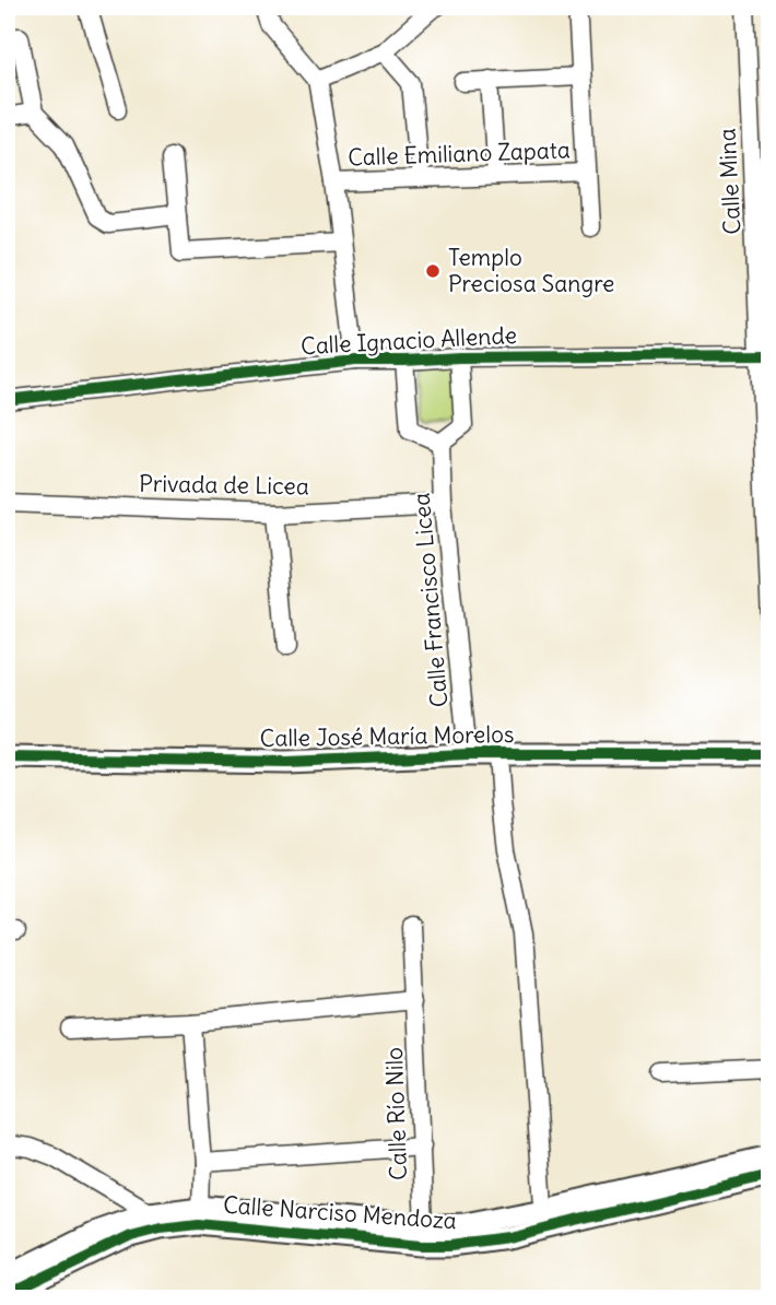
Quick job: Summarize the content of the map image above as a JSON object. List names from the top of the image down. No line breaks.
{"streets":{"street":["Calle Emiliano Zapata","Calle Mina","Calle Ignacio Allende","Privada de Licea","Calle Francisco Licea","Calle José María Morelos","Calle Río Nilo","Calle Narciso Mendoza"]},"crossings":[["Calle Mina","Calle Ignacio Allende"],["Privada de Licea","Calle Francisco Licea"],["Calle Francisco Licea","Calle José María Morelos"],["Calle Río Nilo","Calle Narciso Mendoza"]],"places":["Templo Preciosa Sangre"]}
